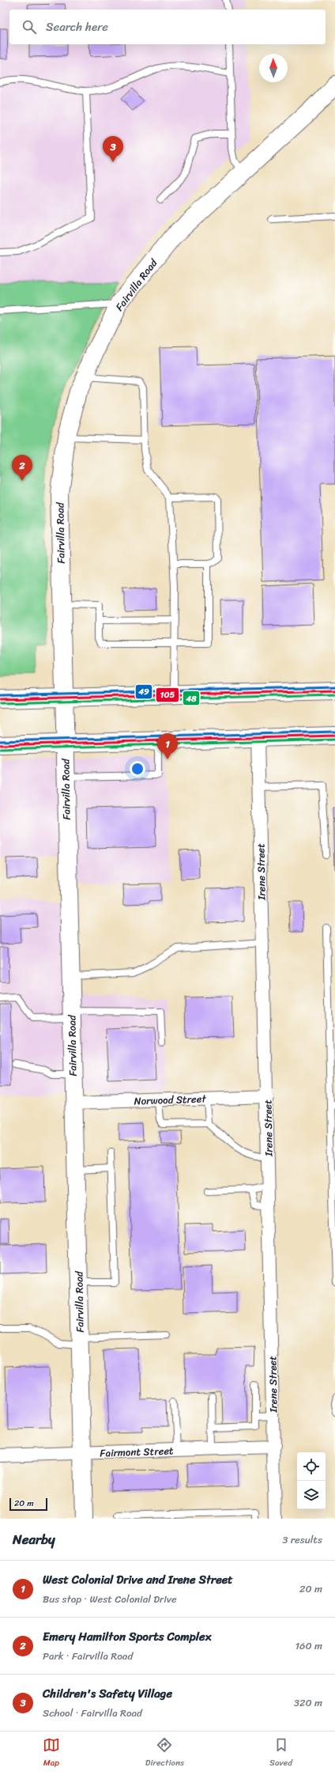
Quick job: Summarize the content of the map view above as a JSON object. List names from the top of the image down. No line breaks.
{"streets":{"main road":["Fairvilla Road"],"street":["Irene Street","Norwood Street","Fairmont Street"]},"crossings":[["Fairvilla Road","Norwood Street"],["Fairvilla Road","Fairmont Street"],["Irene Street","Norwood Street"],["Irene Street","Fairmont Street"]],"lines":["transit line 49","transit line 105","transit line 48"],"scale_bar":"20 m","north":"top","page":{"search":"Search here","pins":["3","2","1"],"scale":"20 m","heading":["Nearby","3 results"],"list":[{"mark":"1","name":"West Colonial Drive and Irene Street","note":"Bus stop · West Colonial Drive","value":"20 m"},{"mark":"2","name":"Emery Hamilton Sports Complex","note":"Park · Fairvilla Road","value":"160 m"},{"mark":"3","name":"Children's Safety Village","note":"School · Fairvilla Road","value":"320 m"}],"nav":["Map","Directions","Saved"]}}
